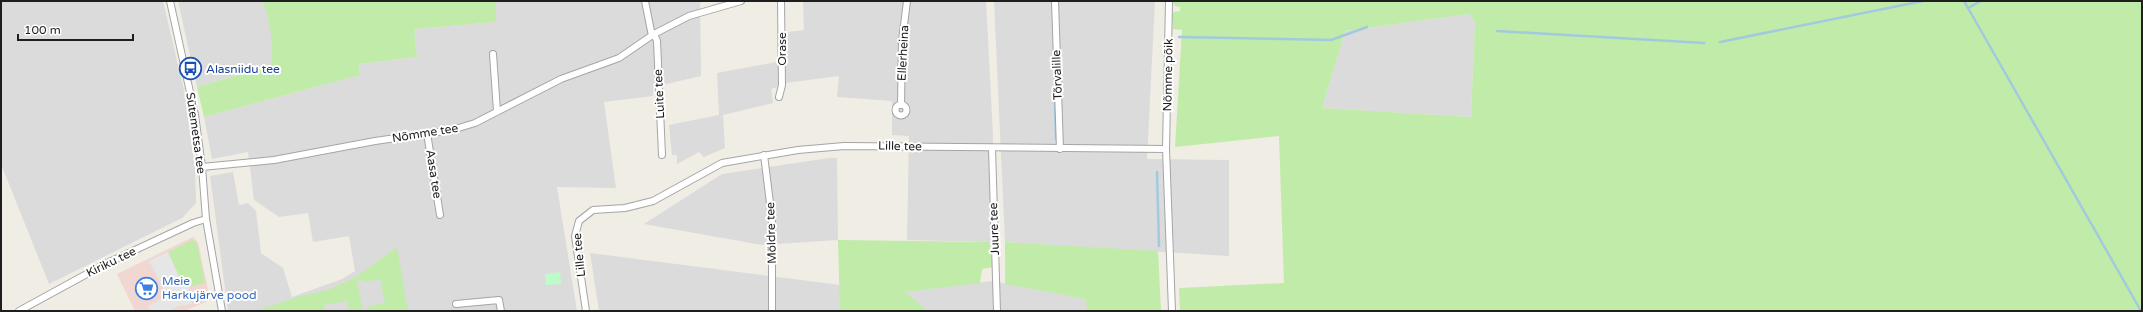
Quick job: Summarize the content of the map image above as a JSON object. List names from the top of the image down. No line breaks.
{"streets":{"street":["Orase","Ellerheina","Tõrvalille","Nõmme põik","Luite tee","Sütemetsa tee","Nõmme tee","Lille tee","Aasa tee","Juure tee","Möldre tee","Kiriku tee"]},"crossings":[["Tõrvalille","Lille tee"],["Nõmme põik","Lille tee"],["Luite tee","Nõmme tee"],["Sütemetsa tee","Nõmme tee"],["Sütemetsa tee","Kiriku tee"],["Nõmme tee","Aasa tee"],["Lille tee","Juure tee"],["Lille tee","Möldre tee"]],"places":{"bus stop":["Alasniidu tee"],"supermarket":["Meie Harkujärve pood"]},"scale_bar":"100 m"}
